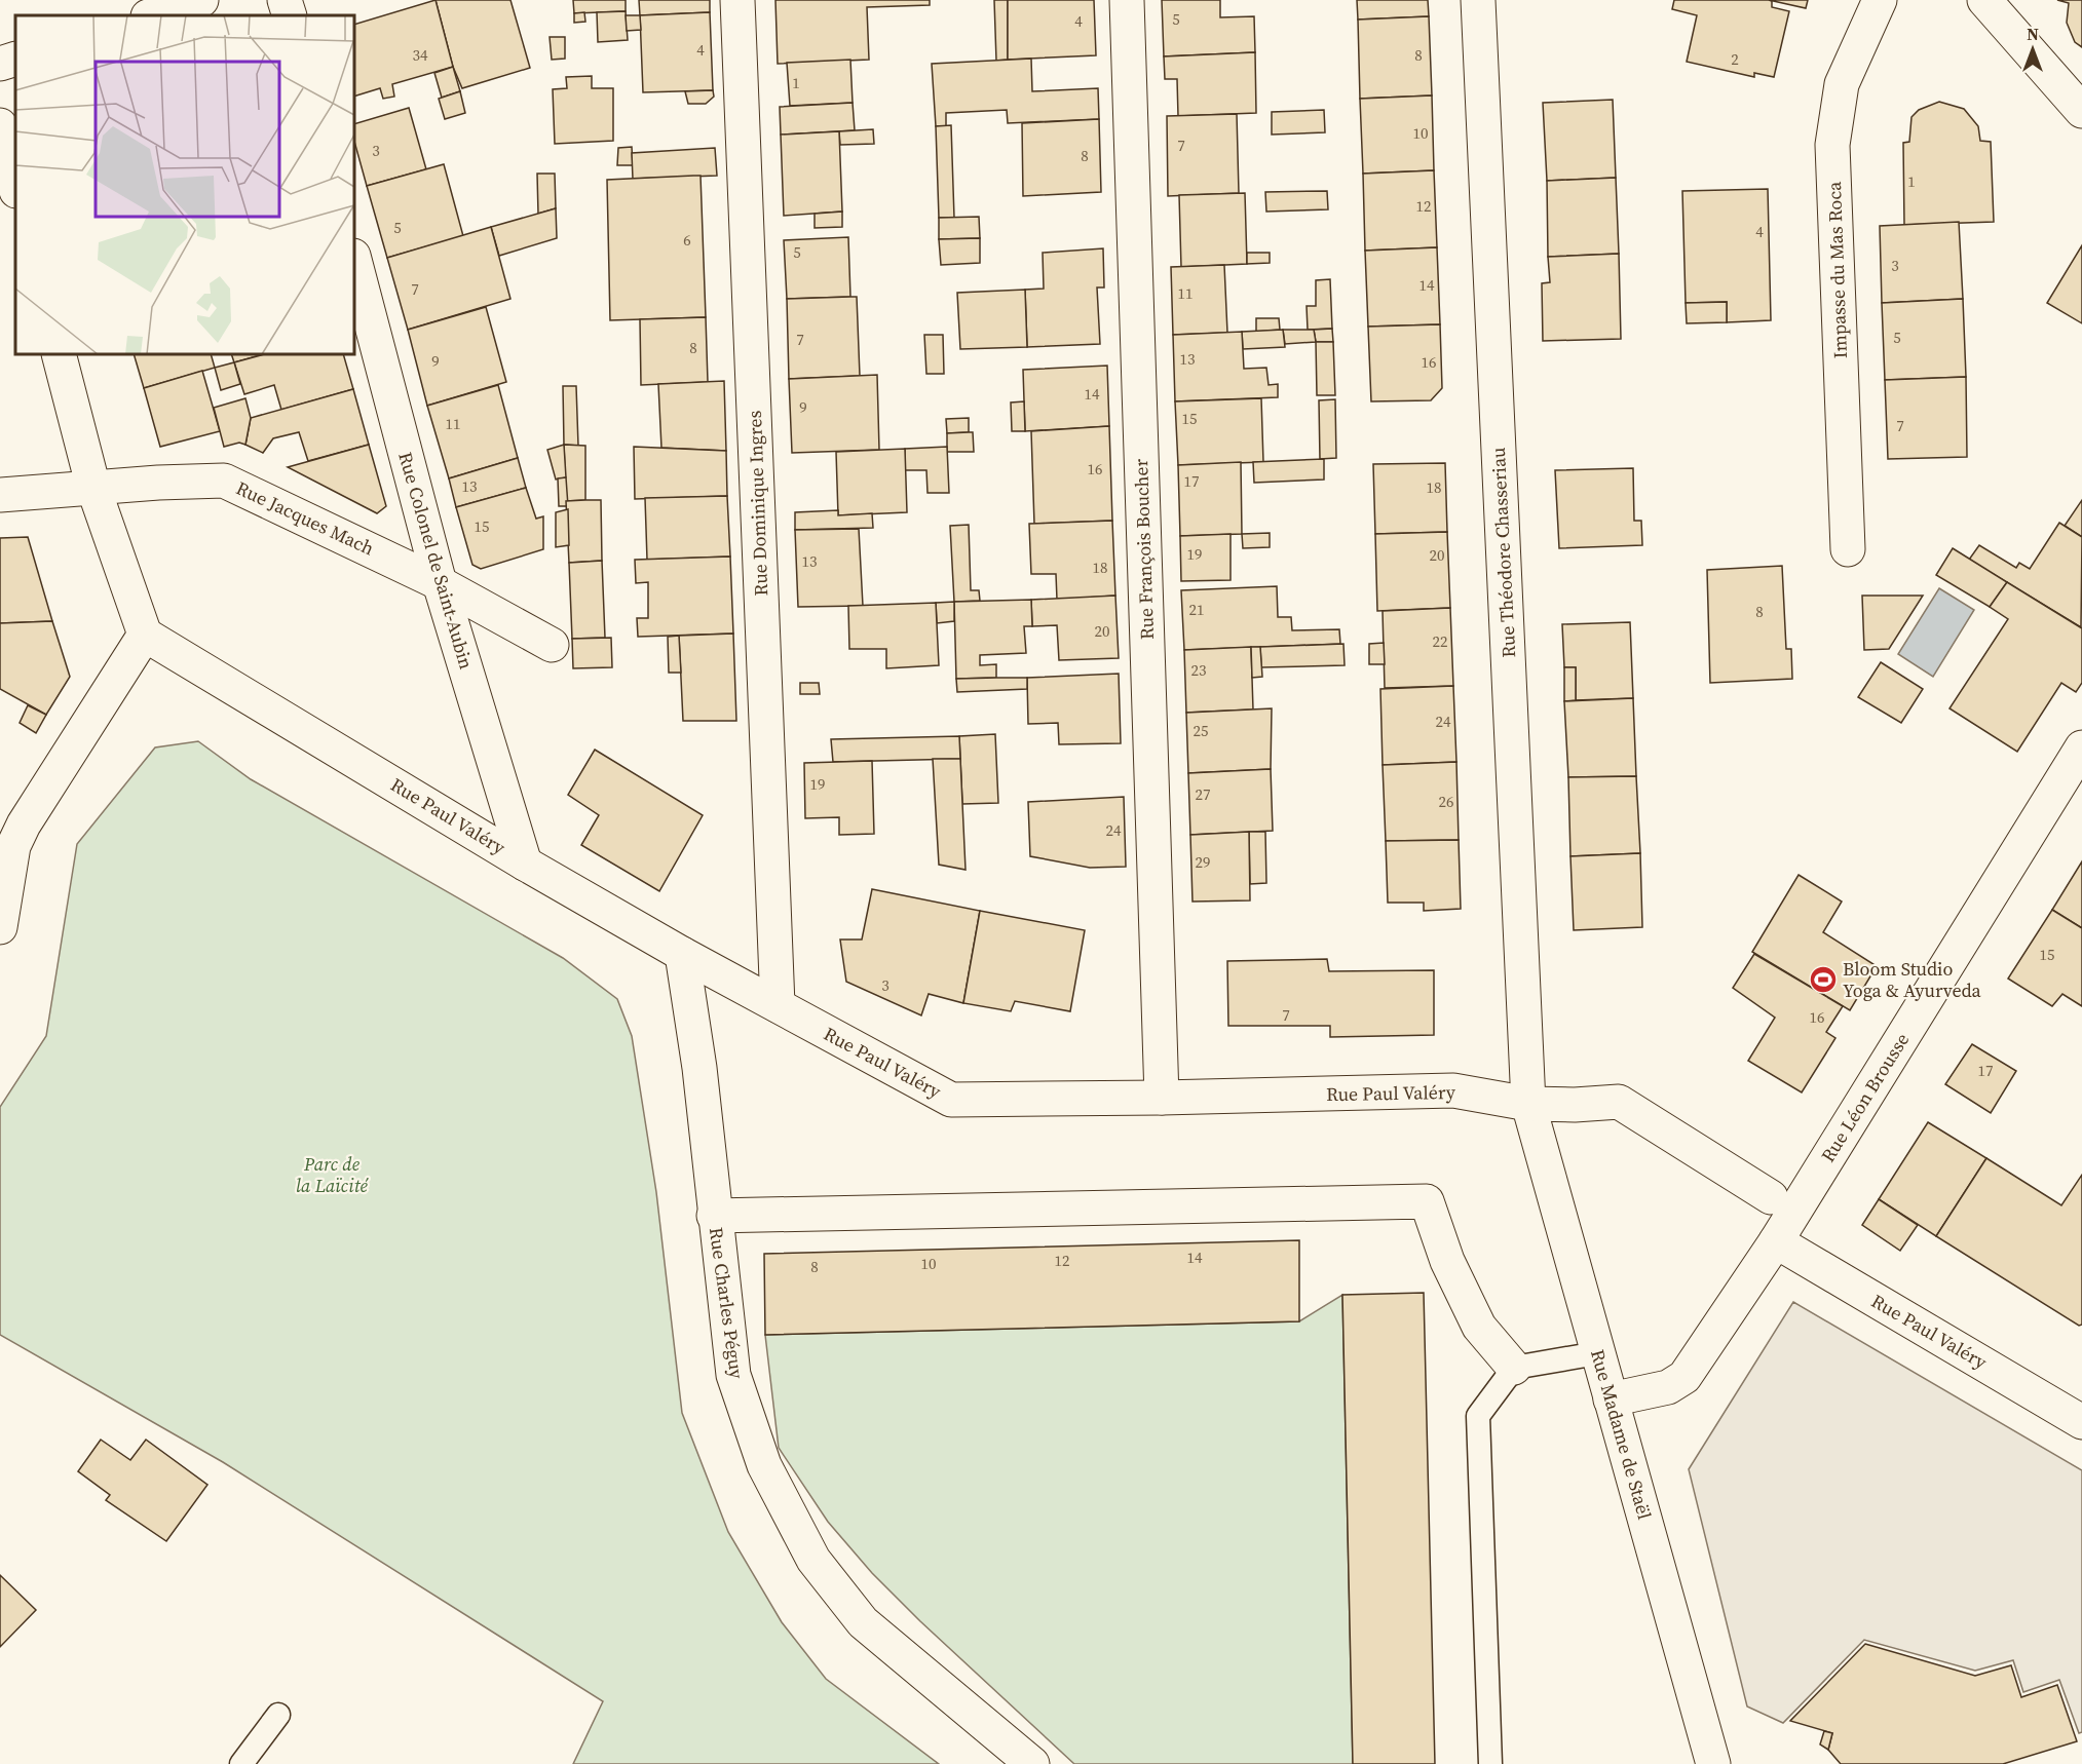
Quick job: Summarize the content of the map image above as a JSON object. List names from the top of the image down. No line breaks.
{"streets":{"street":["Impasse du Mas Roca","Rue Dominique Ingres","Rue Jacques Mach","Rue François Boucher","Rue Théodore Chasseriau","Rue Colonel de Saint-Aubin","Rue Paul Valéry","Rue Léon Brousse","Rue Charles Péguy","Rue Madame de Staël"]},"crossings":[["Rue Dominique Ingres","Rue Paul Valéry"],["Rue Jacques Mach","Rue Colonel de Saint-Aubin"],["Rue François Boucher","Rue Paul Valéry"],["Rue Théodore Chasseriau","Rue Paul Valéry"],["Rue Théodore Chasseriau","Rue Madame de Staël"],["Rue Colonel de Saint-Aubin","Rue Paul Valéry"],["Rue Paul Valéry","Rue Léon Brousse"],["Rue Paul Valéry","Rue Charles Péguy"],["Rue Paul Valéry","Rue Madame de Staël"],["Rue Léon Brousse","Rue Madame de Staël"]],"parks":["Parc de la Laïcité"],"places":{"sports":["Bloom Studio Yoga & Ayurveda"]},"house_numbers":["5","4","4","34","8","2","1","10","7","3","8","1","12","5","4","6","5","3","14","7","11","5","7","8","13","9","16","14","9","15","11","7","16","17","13","18","15","19","20","13","18","21","8","20","22","23","24","25","19","27","26","24","29","15","3","7","16","17","14","12","10","8"],"north":"top"}
